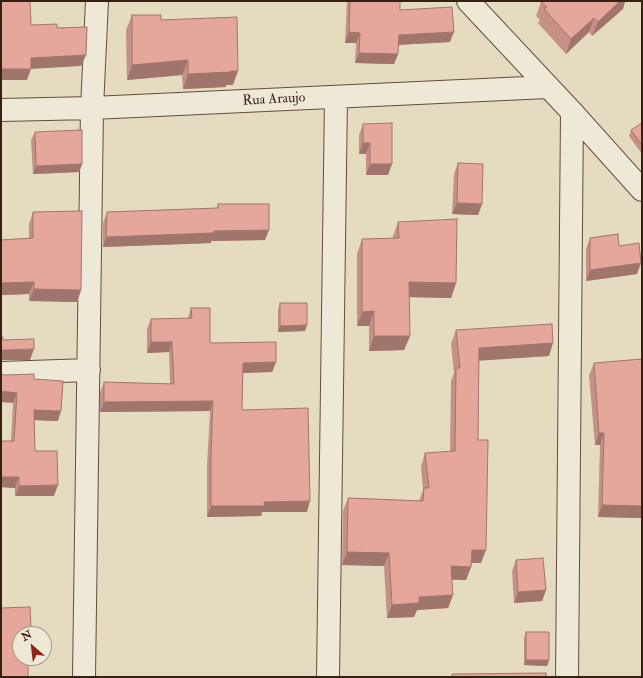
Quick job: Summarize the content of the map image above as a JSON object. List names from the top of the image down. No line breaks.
{"streets":{"street":["Rua Araujo"]},"north":"top left"}
